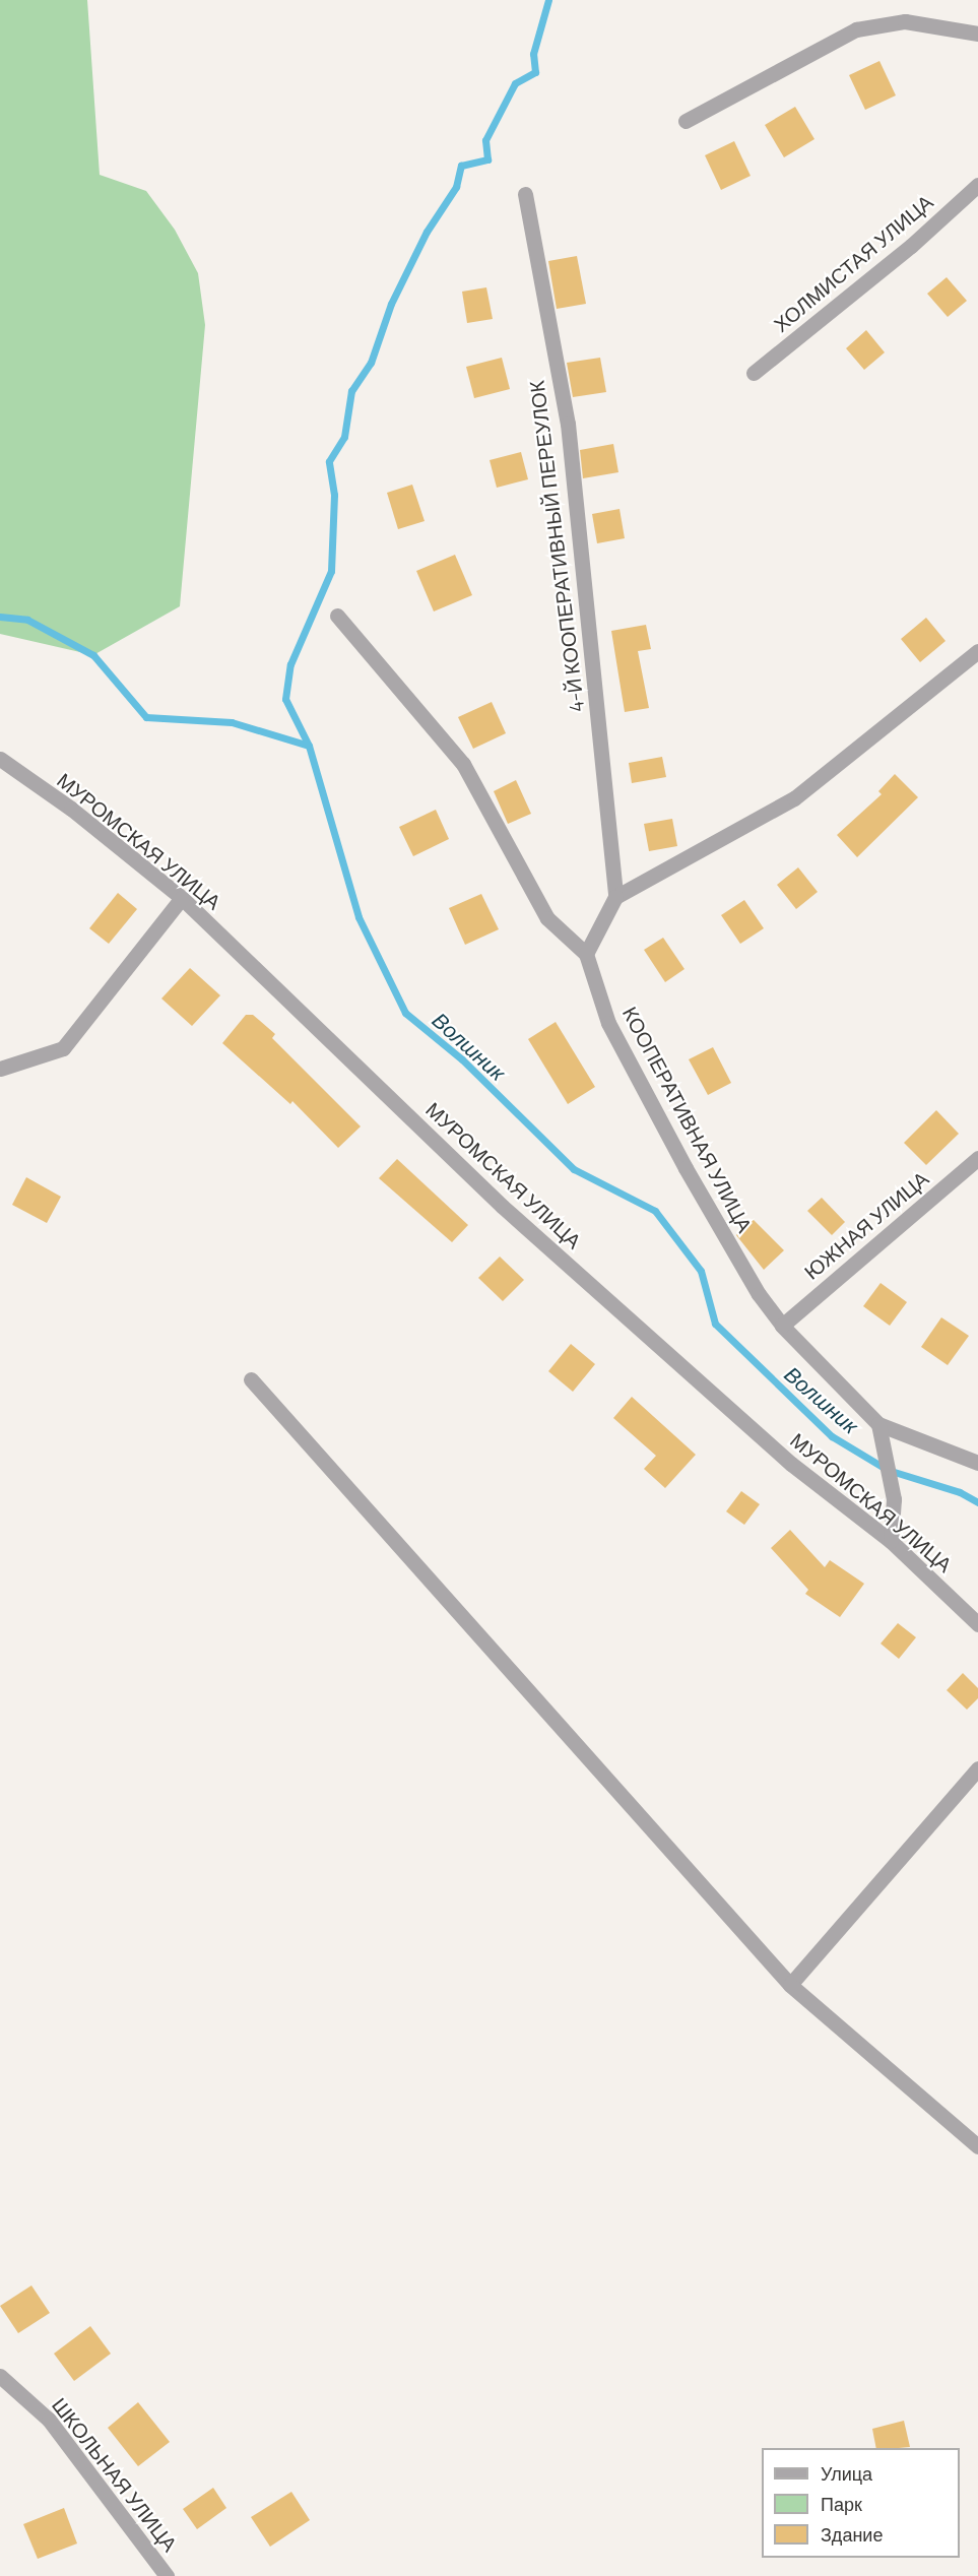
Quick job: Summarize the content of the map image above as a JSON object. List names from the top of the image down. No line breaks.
{"streets":{"street":["ХОЛМИСТАЯ УЛИЦА","4-Й КООПЕРАТИВНЫЙ ПЕРЕУЛОК","МУРОМСКАЯ УЛИЦА","КООПЕРАТИВНАЯ УЛИЦА","ЮЖНАЯ УЛИЦА","ШКОЛЬНАЯ УЛИЦА"]},"crossings":[["КООПЕРАТИВНАЯ УЛИЦА","ЮЖНАЯ УЛИЦА"]],"water":["Волшник"],"legend":["Улица","Парк","Здание"]}
